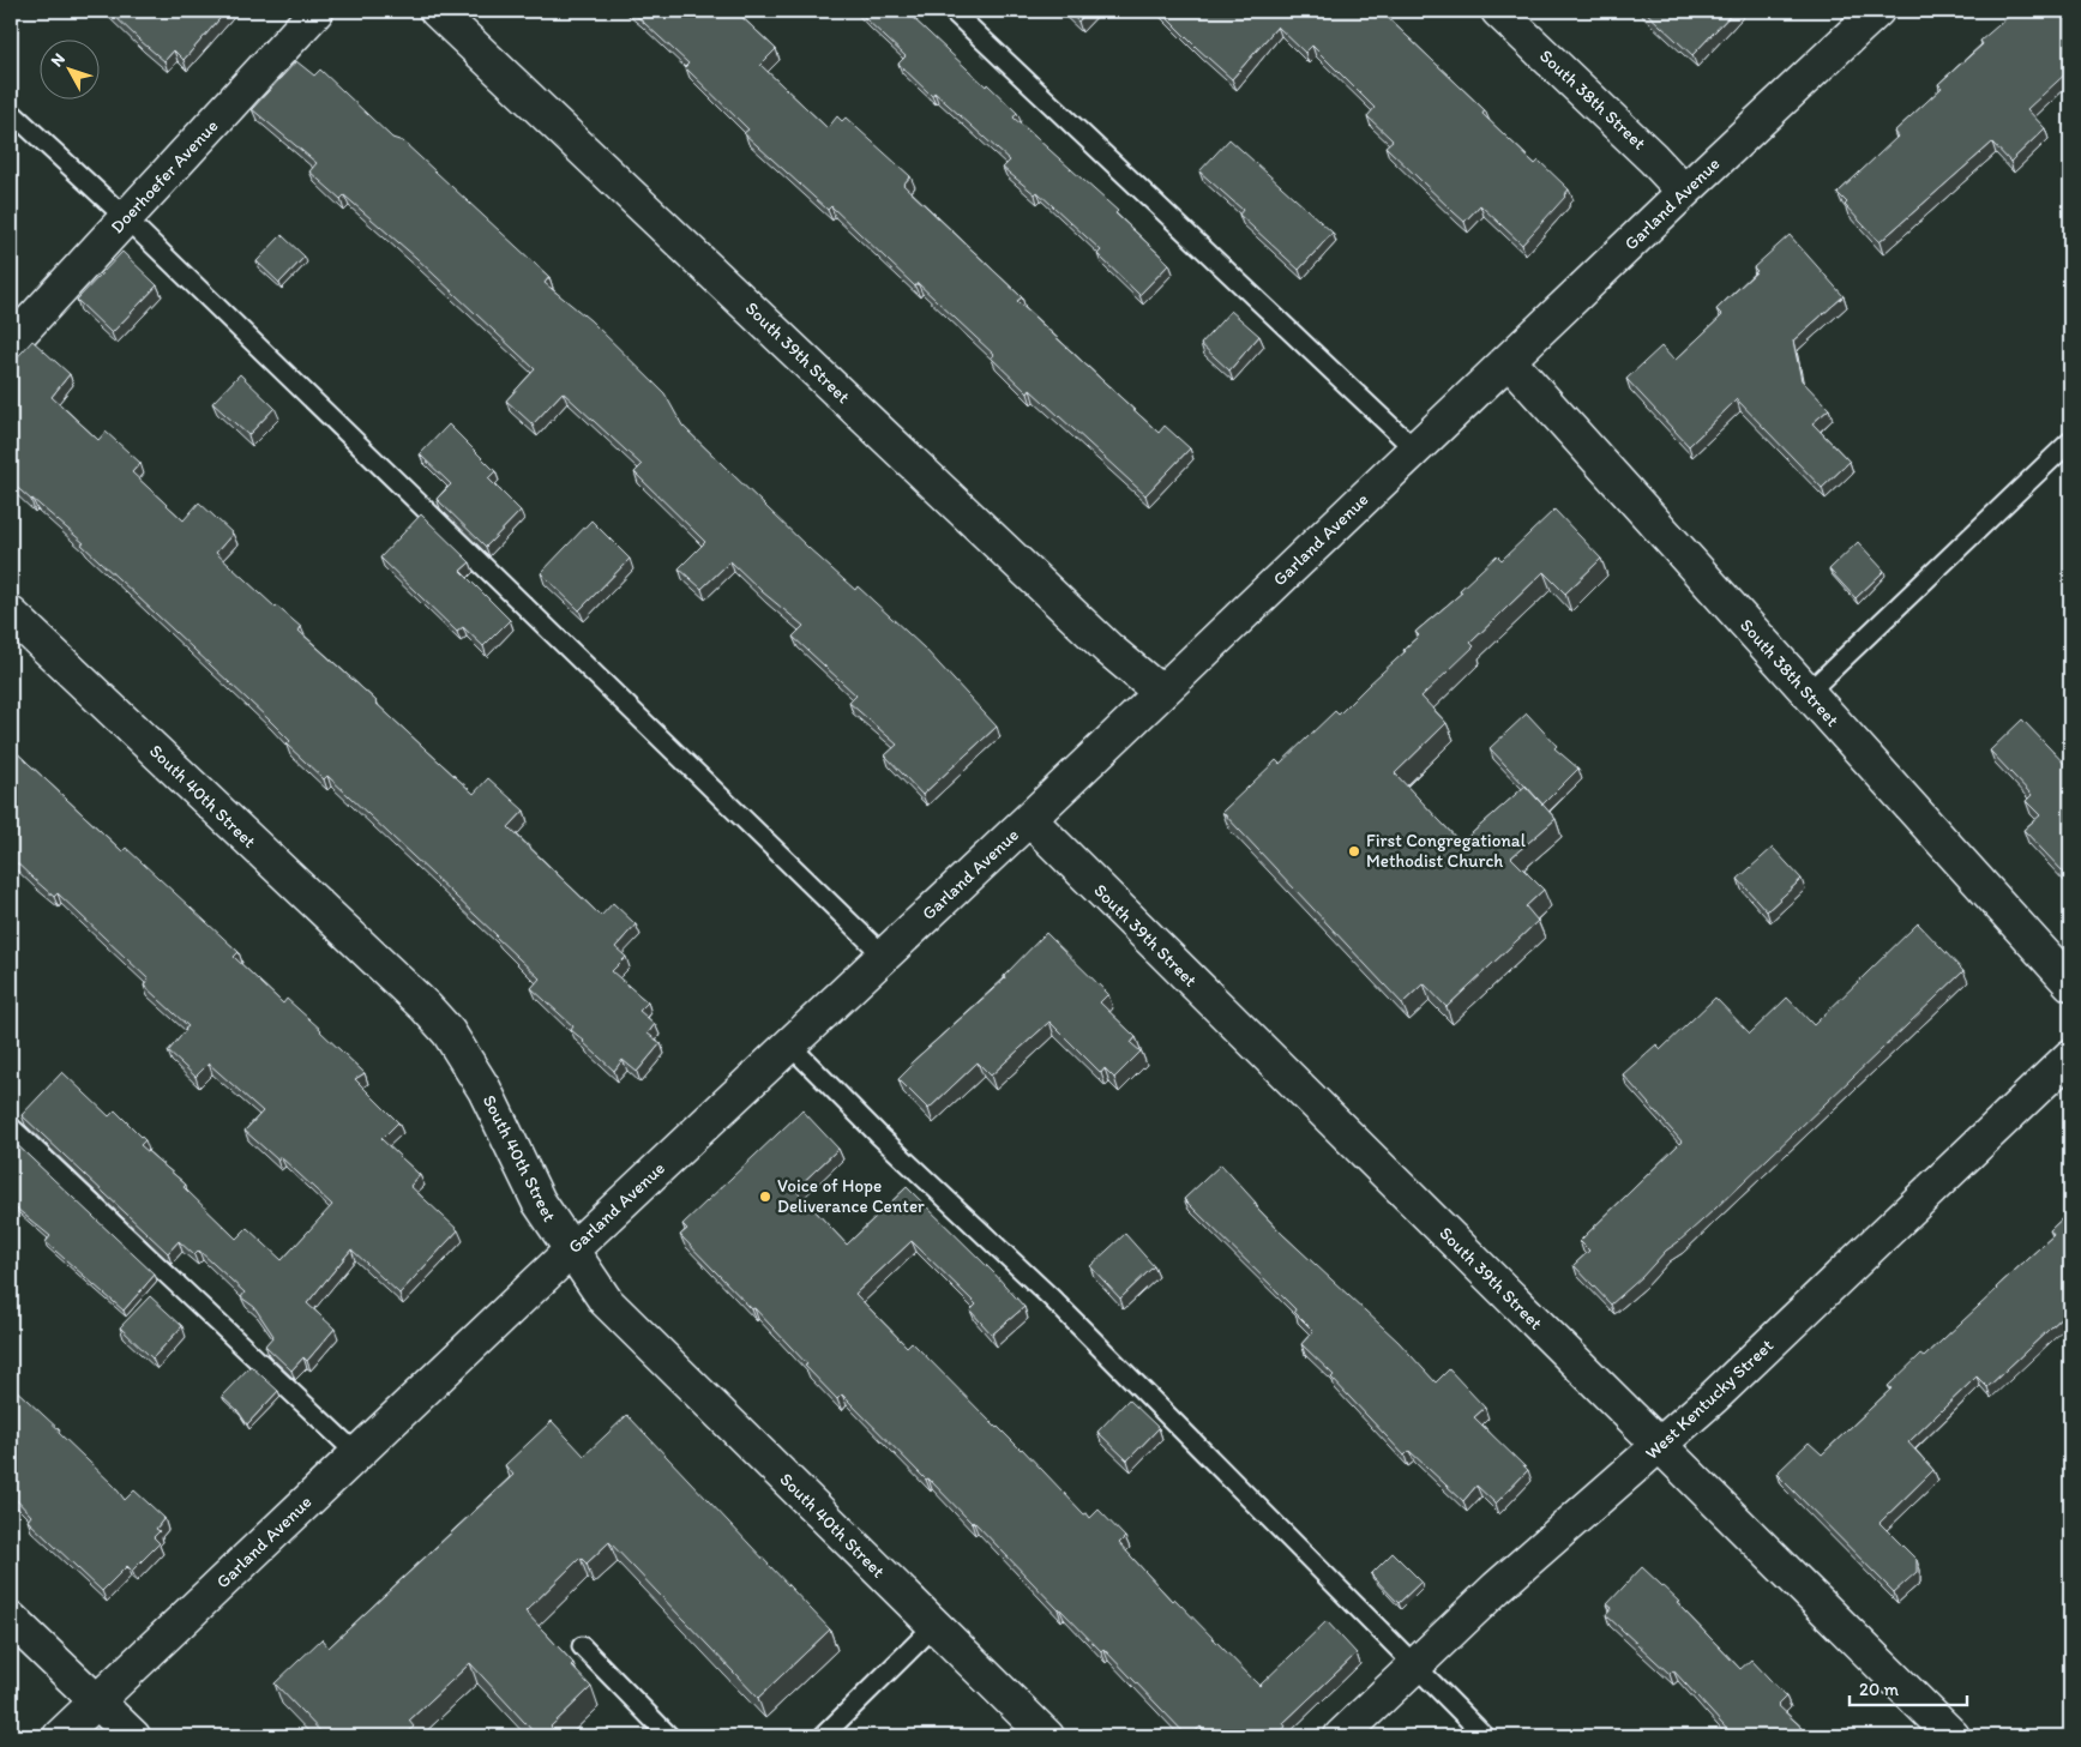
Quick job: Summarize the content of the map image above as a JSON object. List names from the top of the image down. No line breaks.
{"streets":{"street":["South 38th Street","Doerhoefer Avenue","Garland Avenue","South 39th Street","South 40th Street","West Kentucky Street"]},"crossings":[["South 38th Street","Garland Avenue"],["Garland Avenue","South 39th Street"],["Garland Avenue","South 40th Street"],["South 39th Street","West Kentucky Street"]],"places":["First Congregational Methodist Church","Voice of Hope Deliverance Center"],"scale_bar":"20 m","north":"top left"}
